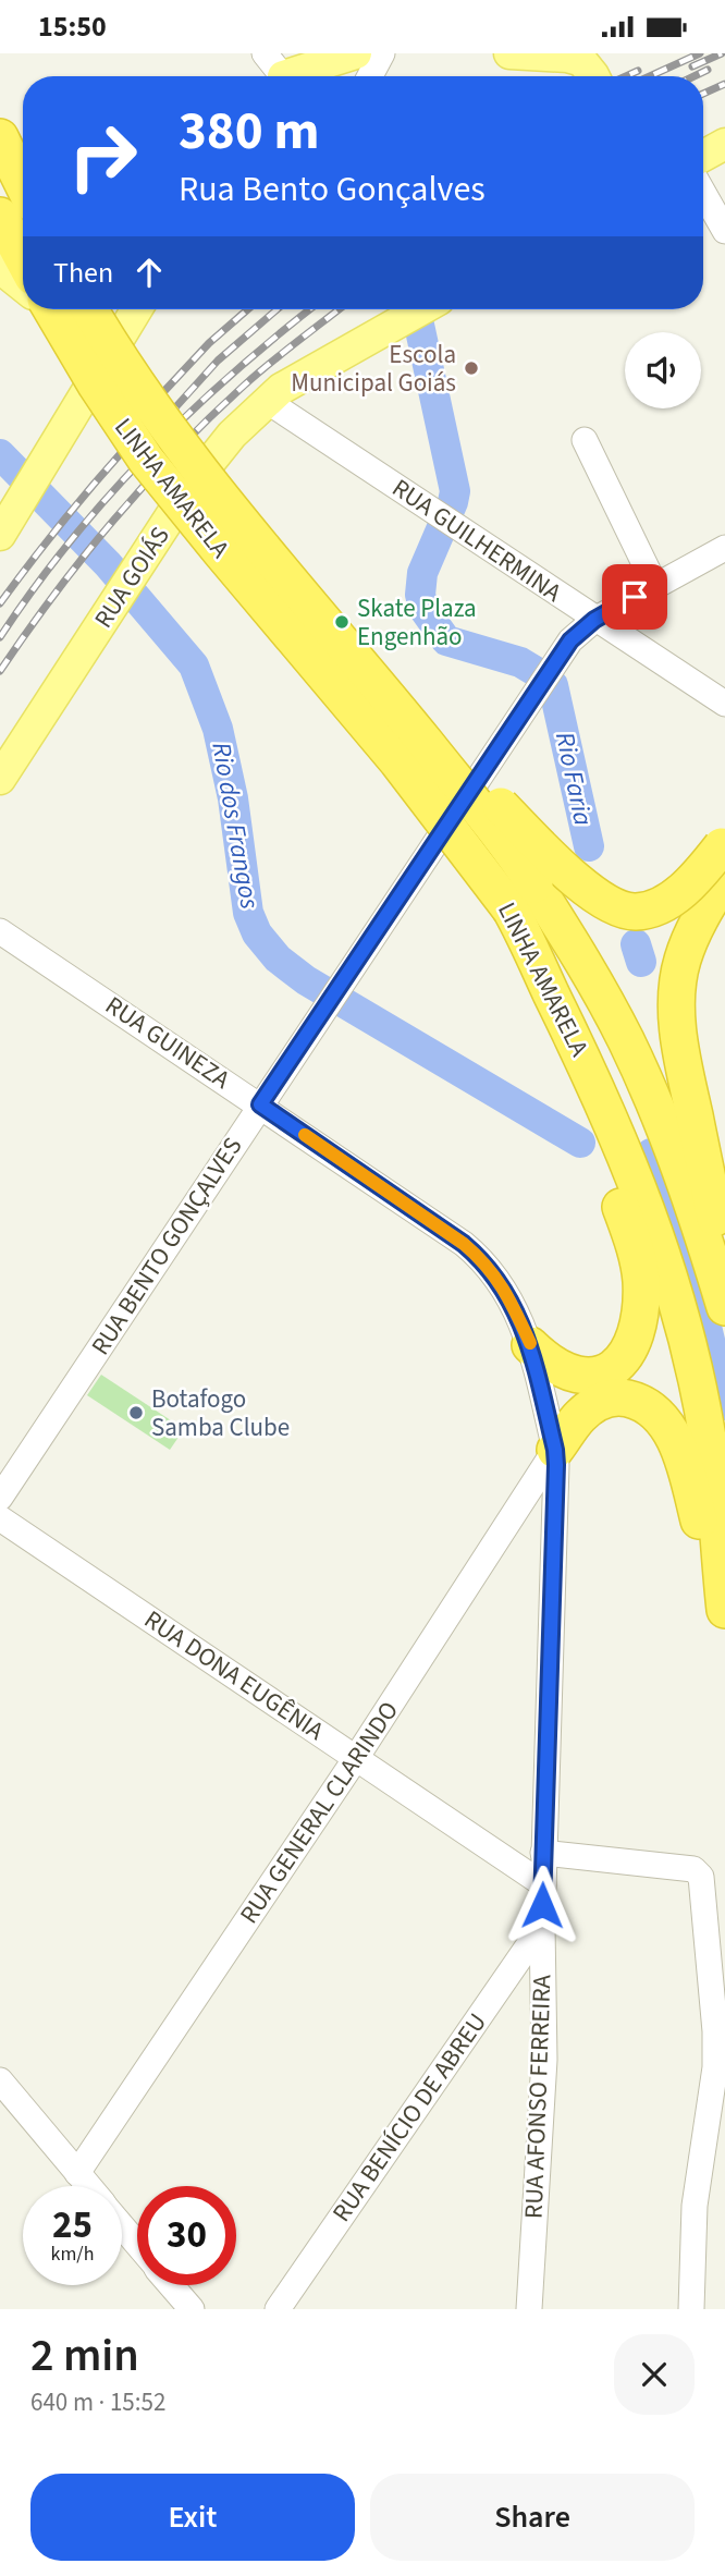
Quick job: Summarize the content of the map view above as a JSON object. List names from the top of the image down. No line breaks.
{"streets":{"highway":["LINHA AMARELA"],"main road":["RUA GOIÁS"],"street":["RUA GUILHERMINA","RUA GUINEZA","RUA BENTO GONÇALVES","RUA DONA EUGÊNIA","RUA GENERAL CLARINDO","RUA AFONSO FERREIRA","RUA BENÍCIO DE ABREU"]},"crossings":[["RUA GUILHERMINA","RUA GOIÁS"],["RUA GUILHERMINA","RUA BENTO GONÇALVES"],["RUA GUINEZA","RUA BENTO GONÇALVES"],["RUA GUINEZA","RUA DONA EUGÊNIA"],["RUA GUINEZA","RUA GENERAL CLARINDO"],["RUA GUINEZA","RUA AFONSO FERREIRA"],["RUA DONA EUGÊNIA","RUA GENERAL CLARINDO"],["RUA DONA EUGÊNIA","RUA AFONSO FERREIRA"],["RUA AFONSO FERREIRA","RUA BENÍCIO DE ABREU"]],"water":["Rio Faria","Rio dos Frangos"],"places":["Escola Municipal Goiás","Skate Plaza Engenhão","Botafogo Samba Clube"],"page":{"status":"15:50","turn":["380 m","Rua Bento Gonçalves"],"then":"Then","speed":"25 km/h","limit":"30","heading":["2 min","640 m · 15:52"],"buttons":["Exit","Share"]}}
